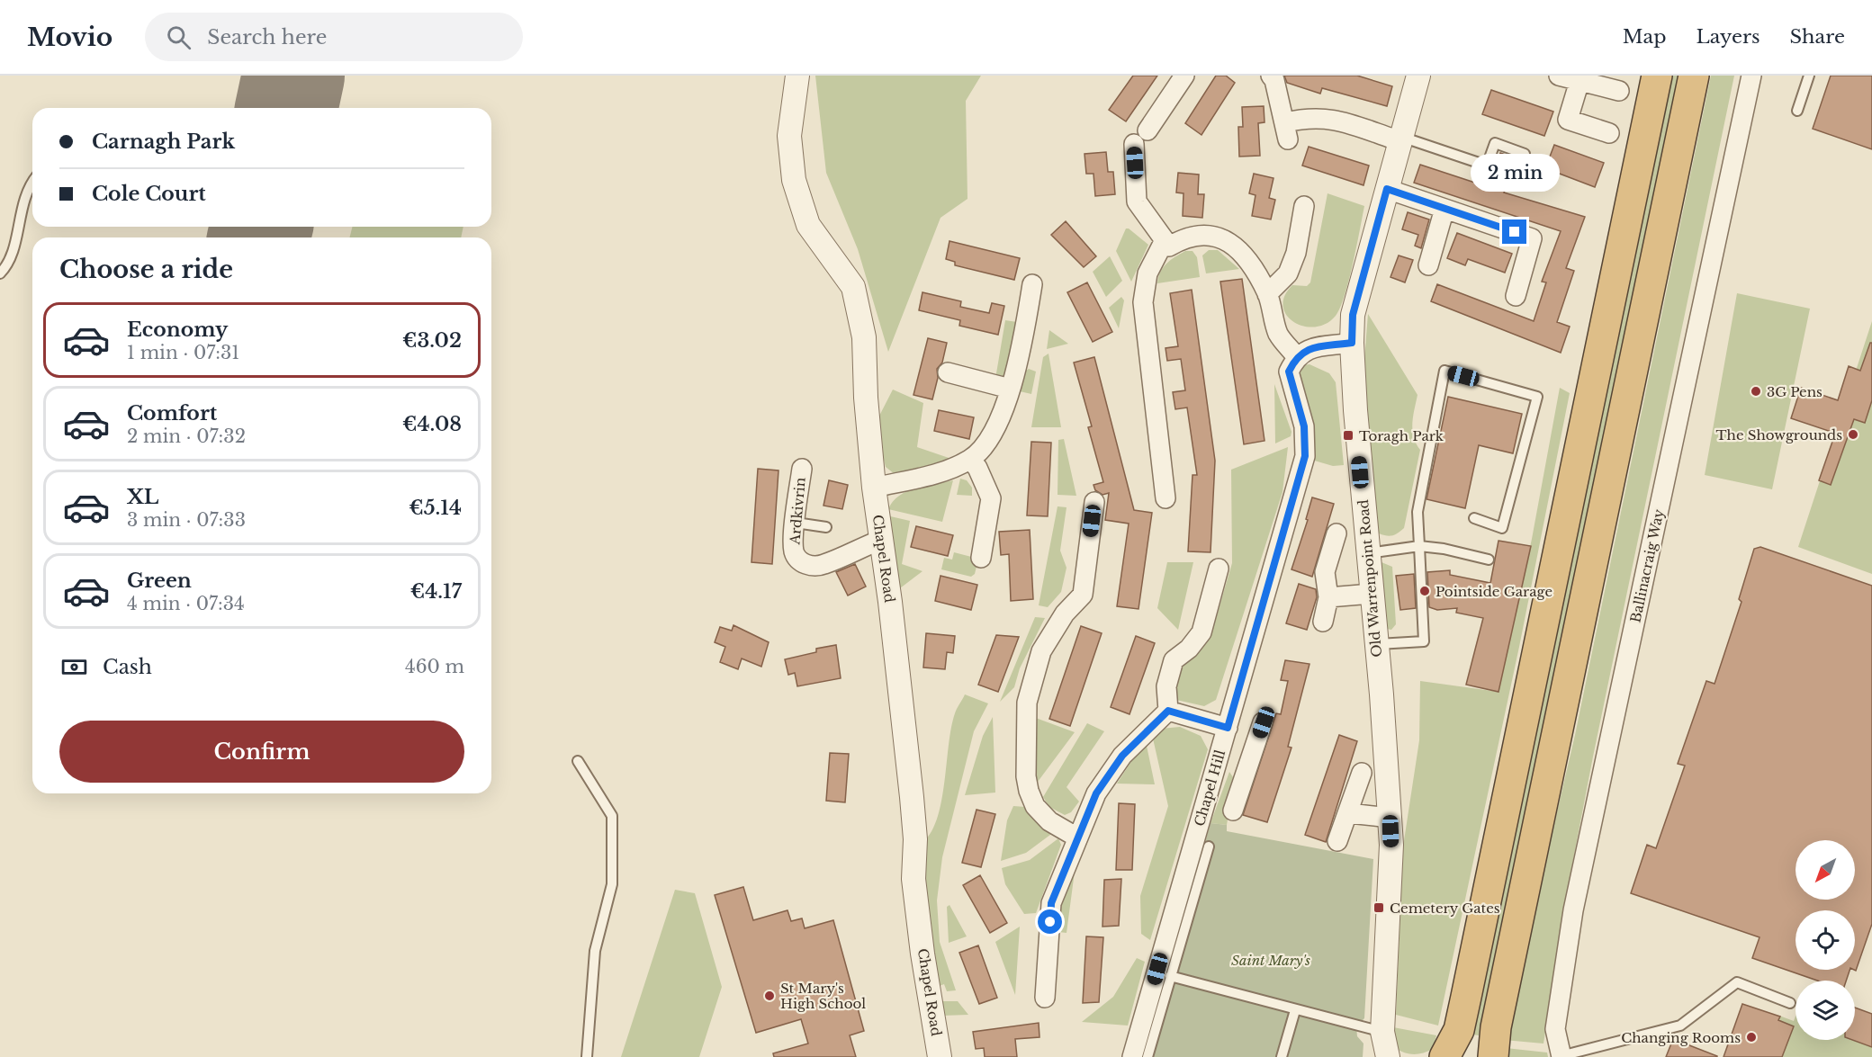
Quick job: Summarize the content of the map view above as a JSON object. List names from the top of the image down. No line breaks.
{"streets":{"street":["Ardkivrin","Chapel Road","Ballinacraig Way","Old Warrenpoint Road","Chapel Hill"]},"crossings":[["Ardkivrin","Chapel Road"]],"parks":["Saint Mary's"],"places":{"other":["3G Pens","The Showgrounds","Pointside Garage","St Mary's High School","Changing Rooms"],"transit":["Toragh Park","Cemetery Gates"]},"north":"bottom left","page":{"header":"Movio","search":"Search here","nav":["Map","Layers","Share"],"banner":["Carnagh Park","Cole Court"],"bubble":"2 min","heading":"Choose a ride","list":[{"name":"Economy","note":"1 min · 07:31","value":"€3.02"},{"name":"Comfort","note":"2 min · 07:32","value":"€4.08"},{"name":"XL","note":"3 min · 07:33","value":"€5.14"},{"name":"Green","note":"4 min · 07:34","value":"€4.17"}],"pay":["Cash","460 m"],"buttons":"Confirm"}}
